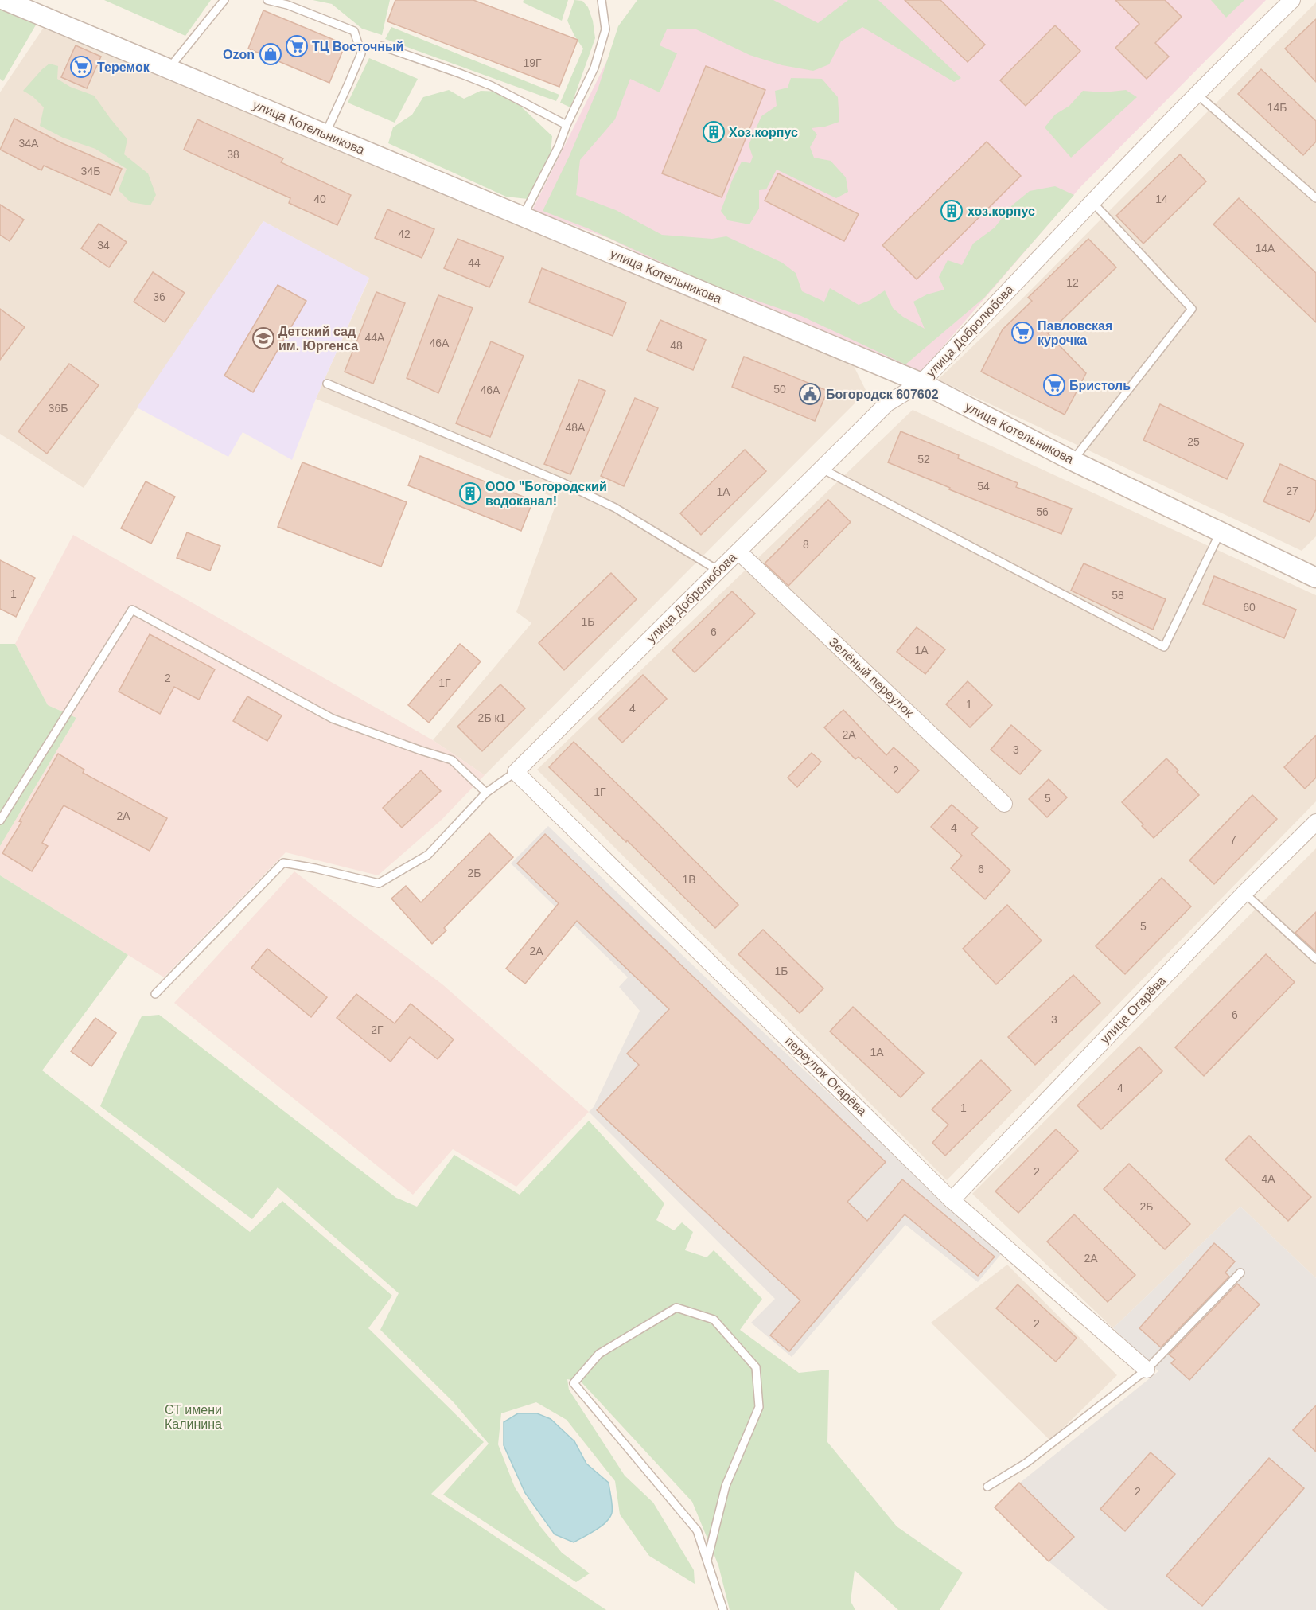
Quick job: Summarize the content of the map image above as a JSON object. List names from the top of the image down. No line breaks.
{"streets":{"street":["улица Котельникова","улица Добролюбова","Зелёный переулок","улица Огарёва","переулок Огарёва"]},"crossings":[["улица Котельникова","улица Добролюбова"],["улица Добролюбова","Зелёный переулок"],["улица Добролюбова","переулок Огарёва"],["улица Огарёва","переулок Огарёва"]],"parks":["СТ имени Калинина"],"places":{"supermarket":["ТЦ Восточный","Теремок","Павловская курочка","Бристоль"],"shop":["Ozon"],"building":["Хоз.корпус","хоз.корпус","ООО \"Богородский водоканал!"],"school or university":["Детский сад им. Юргенса"],"public building":["Богородск 607602"]},"house_numbers":["19Г","14Б","34А","38","34Б","40","14","42","34","14А","44","12","36","44А","46А","48","50","46А","36Б","48А","25","52","54","27","1А","56","8","1","58","60","1Б","6","1А","2","1Г","1","4","2Б к1","2А","3","2","1Г","5","2А","4","7","6","2Б","1В","5","2А","1Б","6","3","2Г","1А","4","1","2","4А","2Б","2А","2","2"]}
